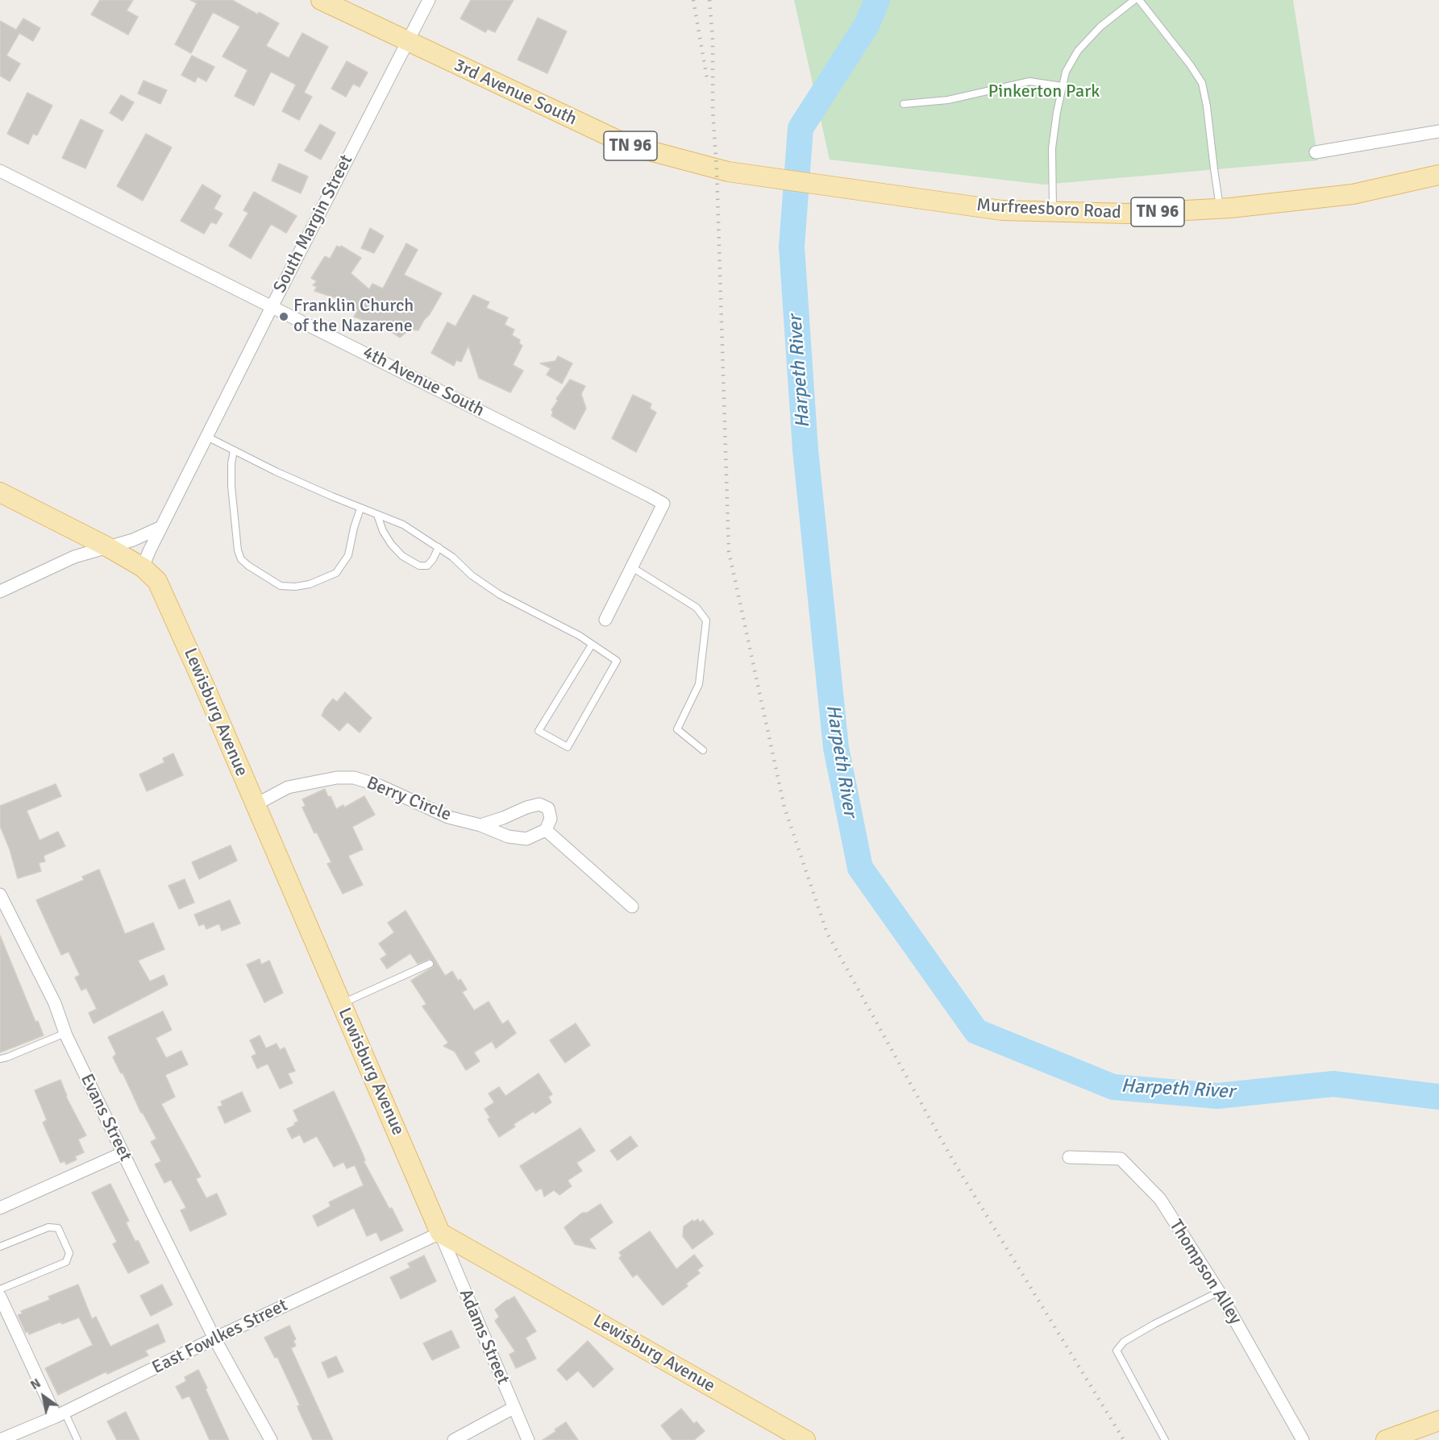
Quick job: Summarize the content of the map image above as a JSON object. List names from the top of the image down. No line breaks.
{"streets":{"main road":["3rd Avenue South","TN 96","Murfreesboro Road","Lewisburg Avenue"],"street":["South Margin Street","4th Avenue South","Berry Circle","Evans Street","Thompson Alley","East Fowlkes Street","Adams Street"]},"crossings":[["3rd Avenue South","Murfreesboro Road"],["3rd Avenue South","South Margin Street"],["South Margin Street","4th Avenue South"],["South Margin Street","Lewisburg Avenue"],["Lewisburg Avenue","Berry Circle"],["Lewisburg Avenue","East Fowlkes Street"],["Lewisburg Avenue","Adams Street"],["Evans Street","East Fowlkes Street"],["East Fowlkes Street","Adams Street"]],"water":["Harpeth River"],"parks":["Pinkerton Park"],"places":["Franklin Church of the Nazarene"],"north":"top left"}
